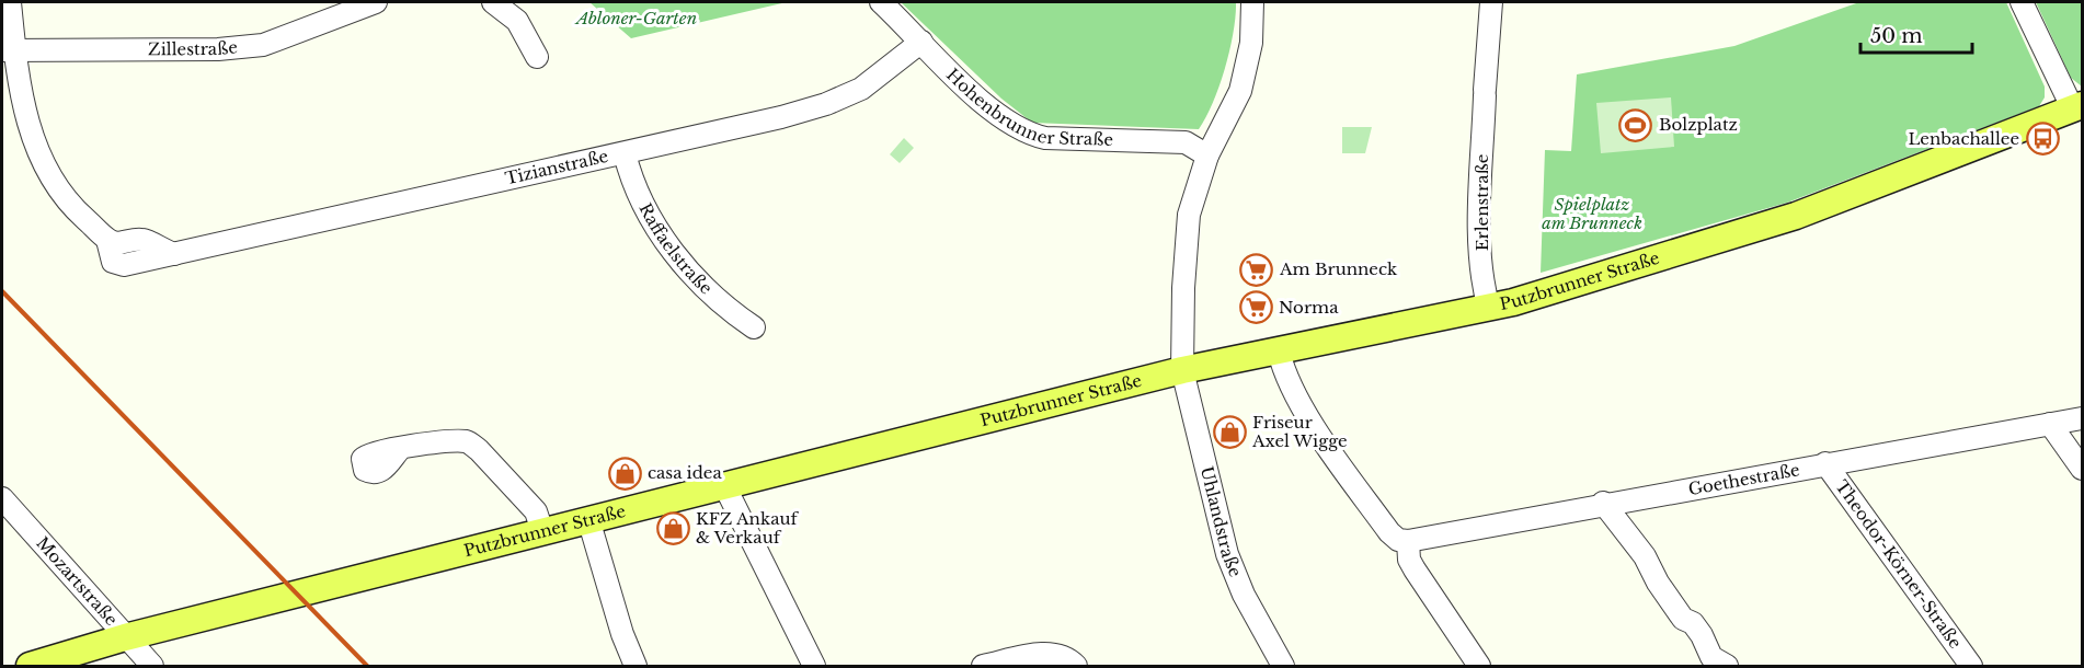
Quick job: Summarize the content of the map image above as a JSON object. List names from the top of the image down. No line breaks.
{"streets":{"main road":["Putzbrunner Straße"],"street":["Zillestraße","Hohenbrunner Straße","Tizianstraße","Erlenstraße","Raffaelstraße","Goethestraße","Uhlandstraße","Theodor-Körner-Straße","Mozartstraße"]},"crossings":[["Zillestraße","Tizianstraße"],["Hohenbrunner Straße","Tizianstraße"],["Hohenbrunner Straße","Uhlandstraße"],["Tizianstraße","Raffaelstraße"],["Erlenstraße","Putzbrunner Straße"],["Putzbrunner Straße","Uhlandstraße"],["Putzbrunner Straße","Mozartstraße"],["Goethestraße","Theodor-Körner-Straße"]],"parks":["Abloner-Garten","Spielplatz am Brunneck"],"places":{"sports":["Bolzplatz"],"bus stop":["Lenbachallee"],"supermarket":["Am Brunneck","Norma"],"shop":["Friseur Axel Wigge","casa idea","KFZ Ankauf & Verkauf"]},"scale_bar":"50 m"}
